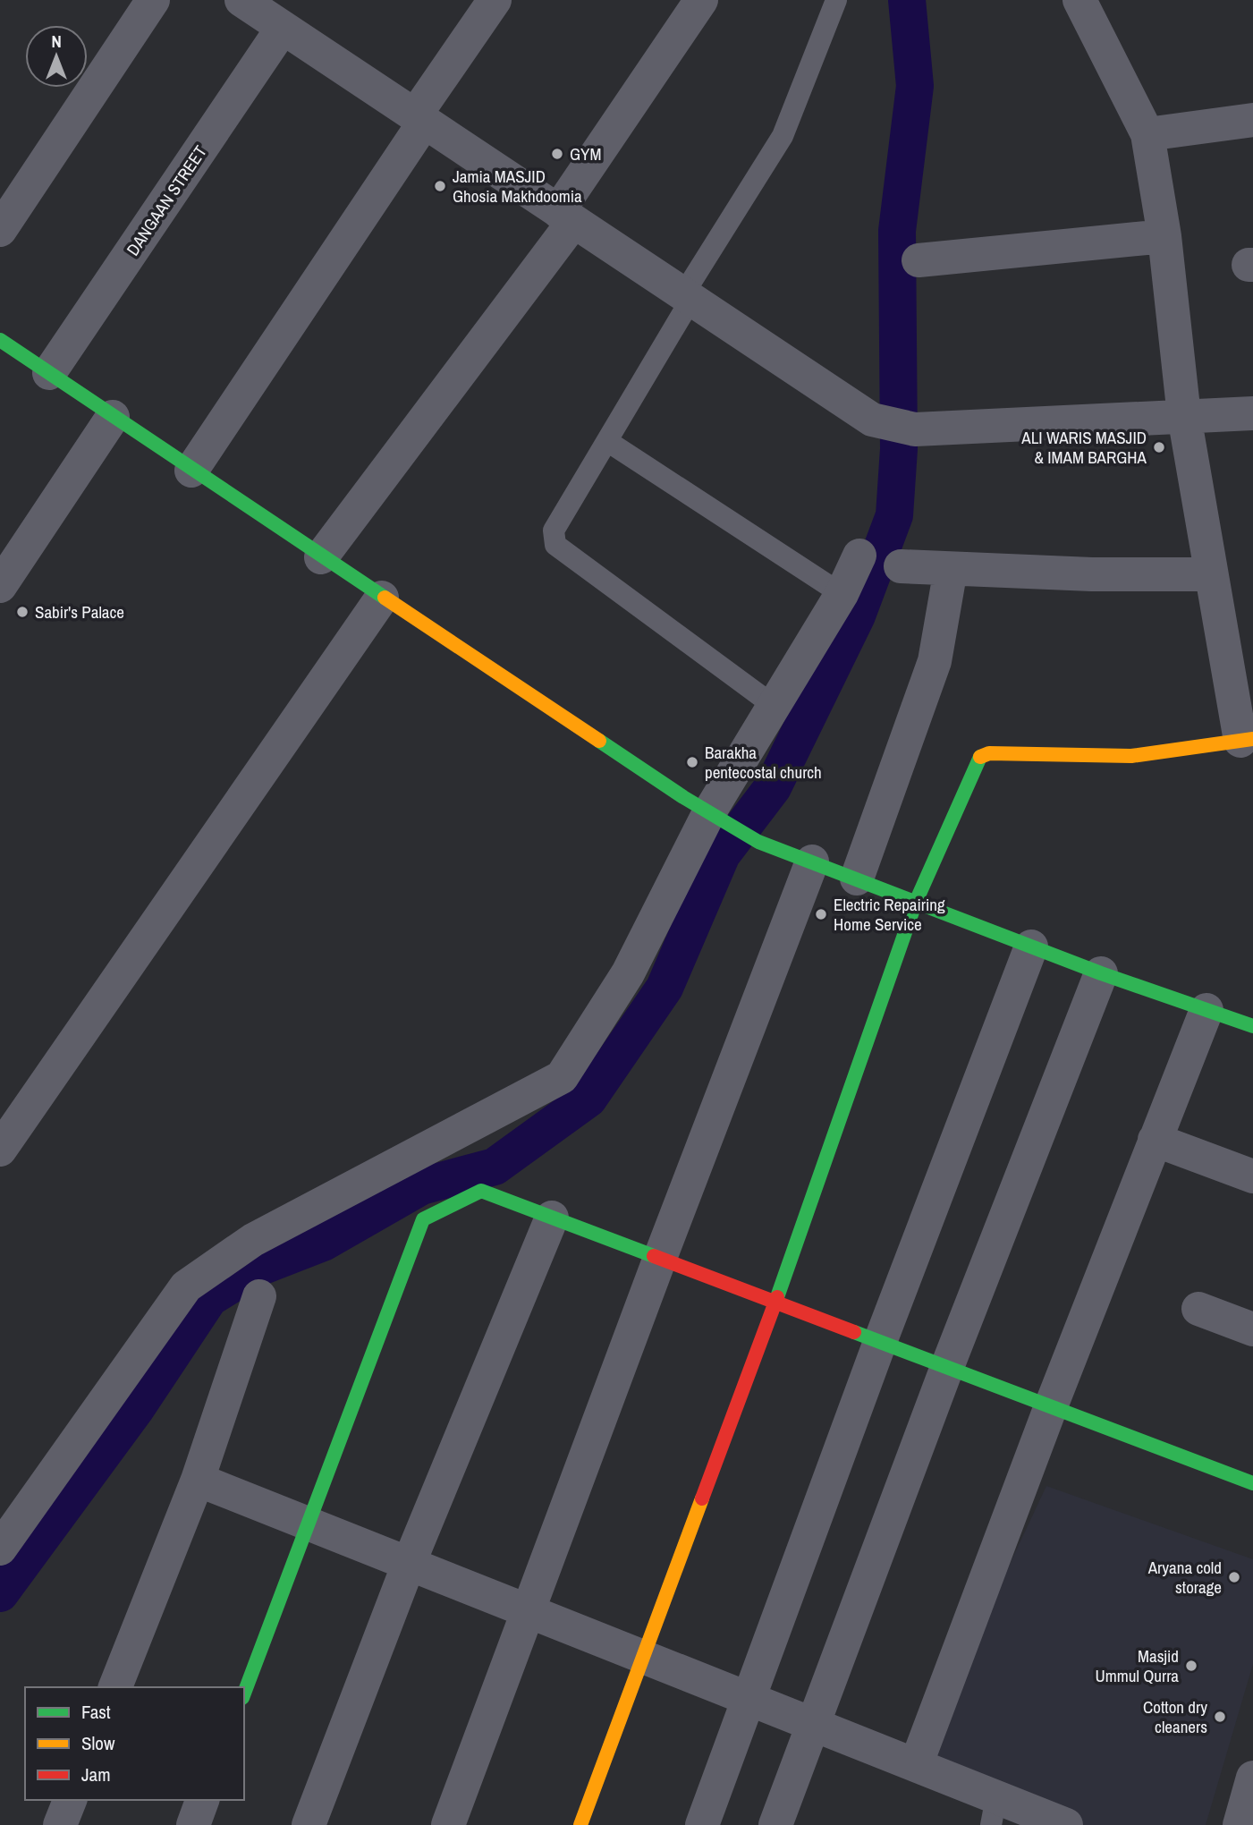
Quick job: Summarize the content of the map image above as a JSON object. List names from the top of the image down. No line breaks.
{"streets":{"street":["DANGAAN STREET"]},"places":["GYM","Jamia MASJID Ghosia Makhdoomia","ALI WARIS MASJID & IMAM BARGHA","Sabir's Palace","Barakha pentecostal church","Electric Repairing Home Service","Aryana cold storage","Masjid Ummul Qurra","Cotton dry cleaners"],"legend":["Fast","Slow","Jam"],"north":"top"}
